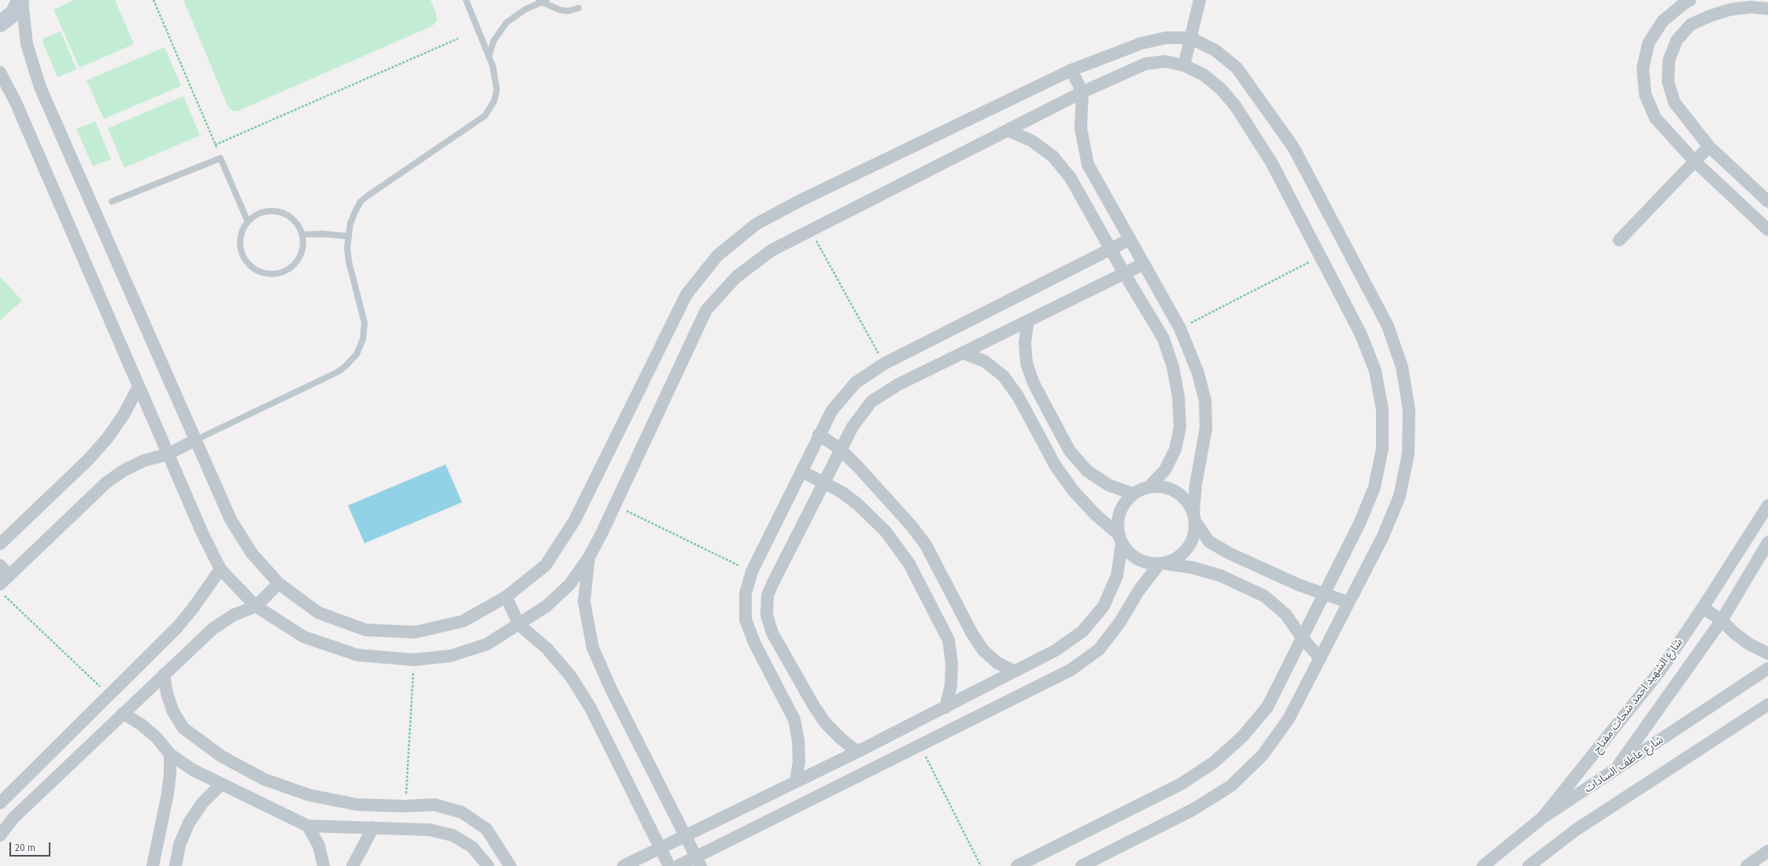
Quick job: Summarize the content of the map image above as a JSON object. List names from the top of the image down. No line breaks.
{"streets":{"street":["شارع الشهيد احمد شحات مفتاح","شارع عاطف السادات"]},"crossings":[["شارع الشهيد احمد شحات مفتاح","شارع عاطف السادات"]],"scale_bar":"20 m"}
